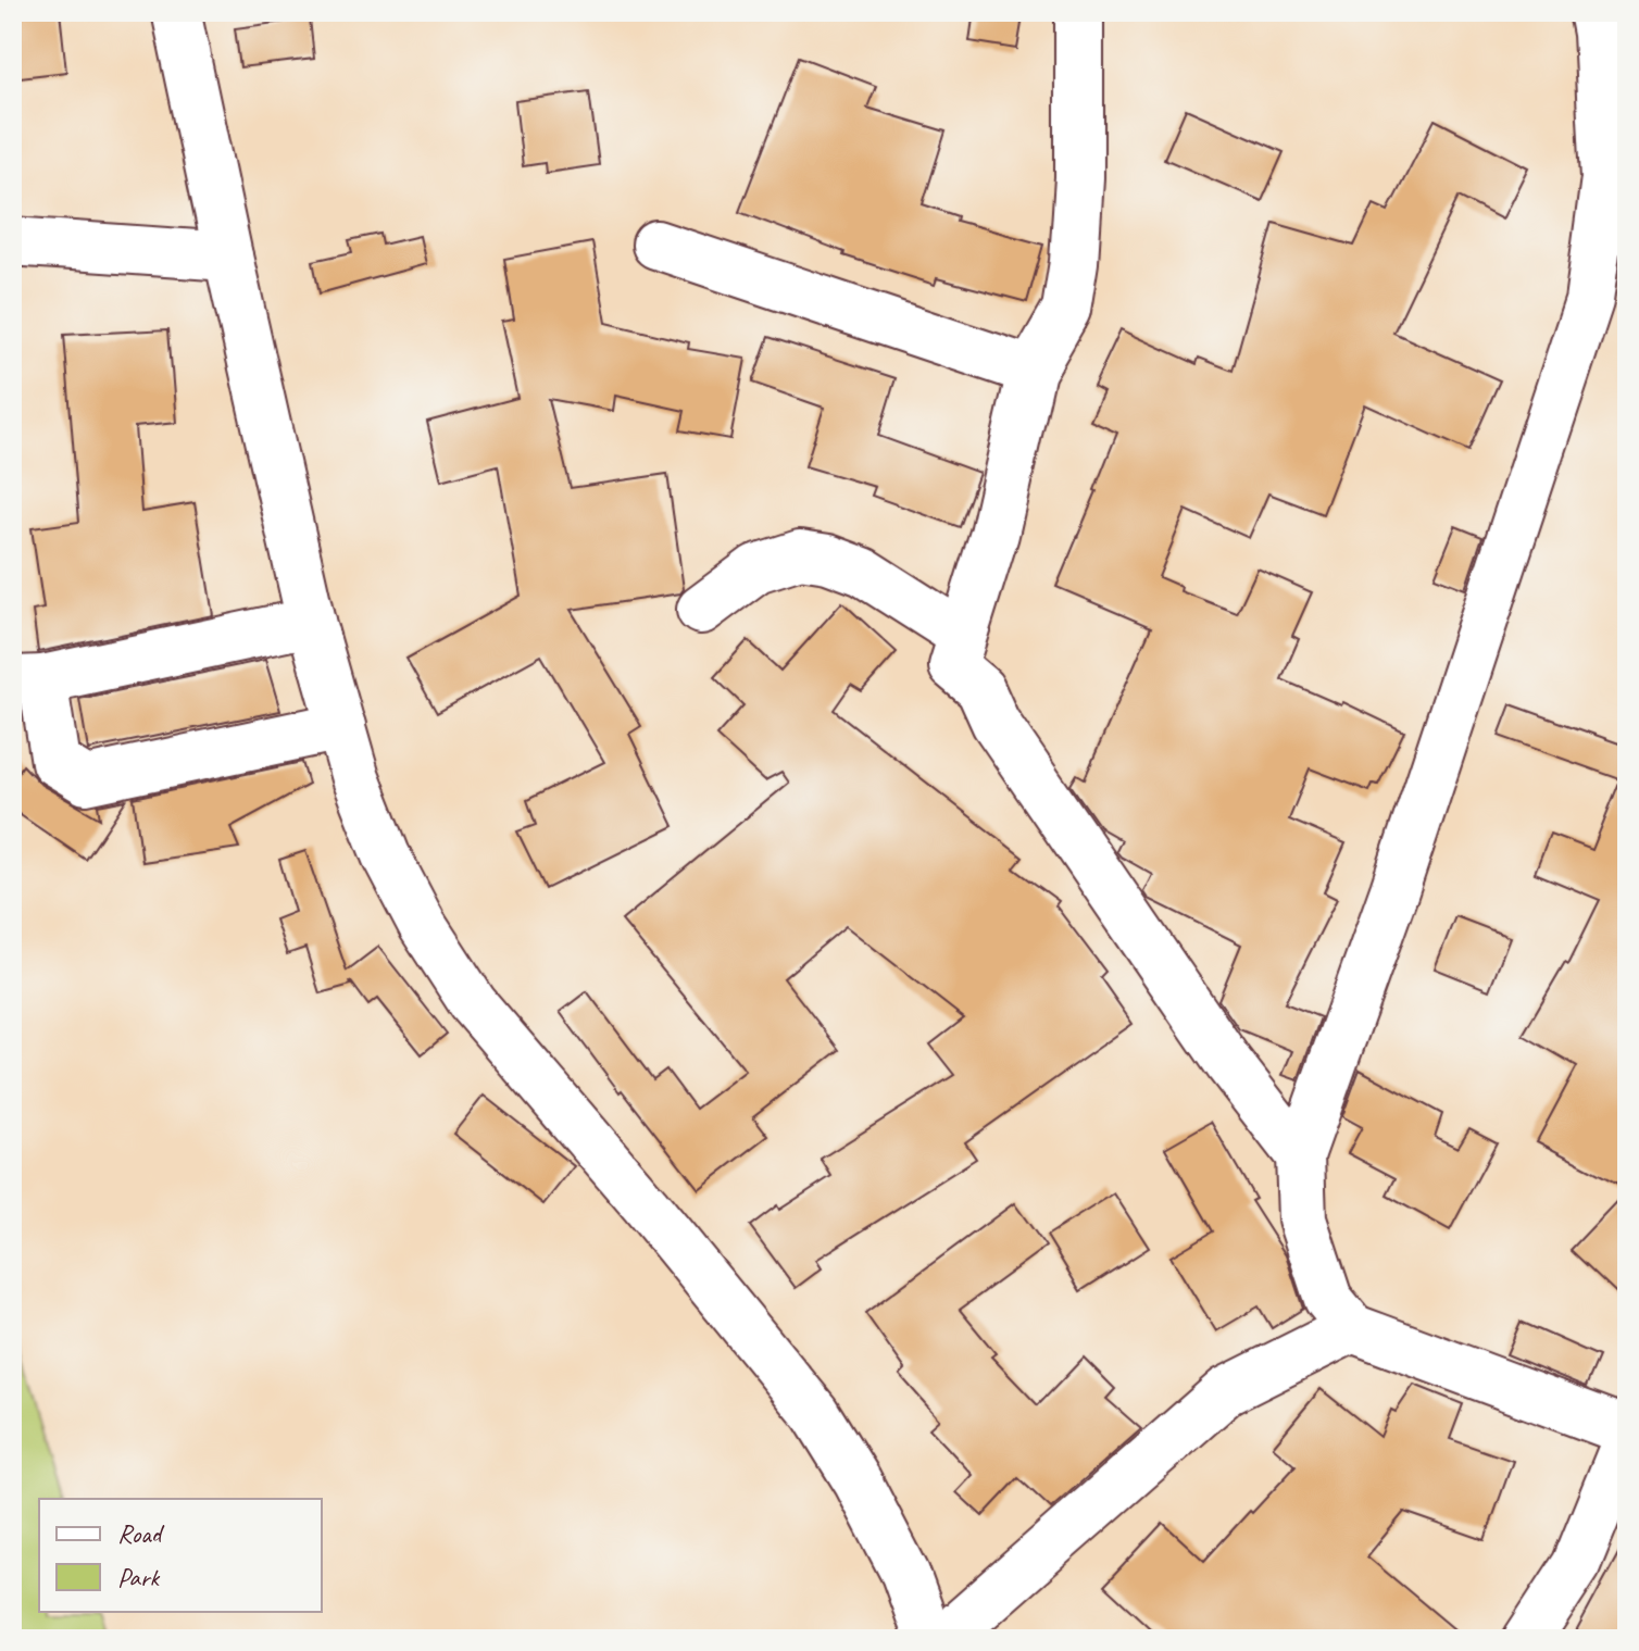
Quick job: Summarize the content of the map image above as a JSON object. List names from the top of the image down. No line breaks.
{"legend":["Road","Park"]}
